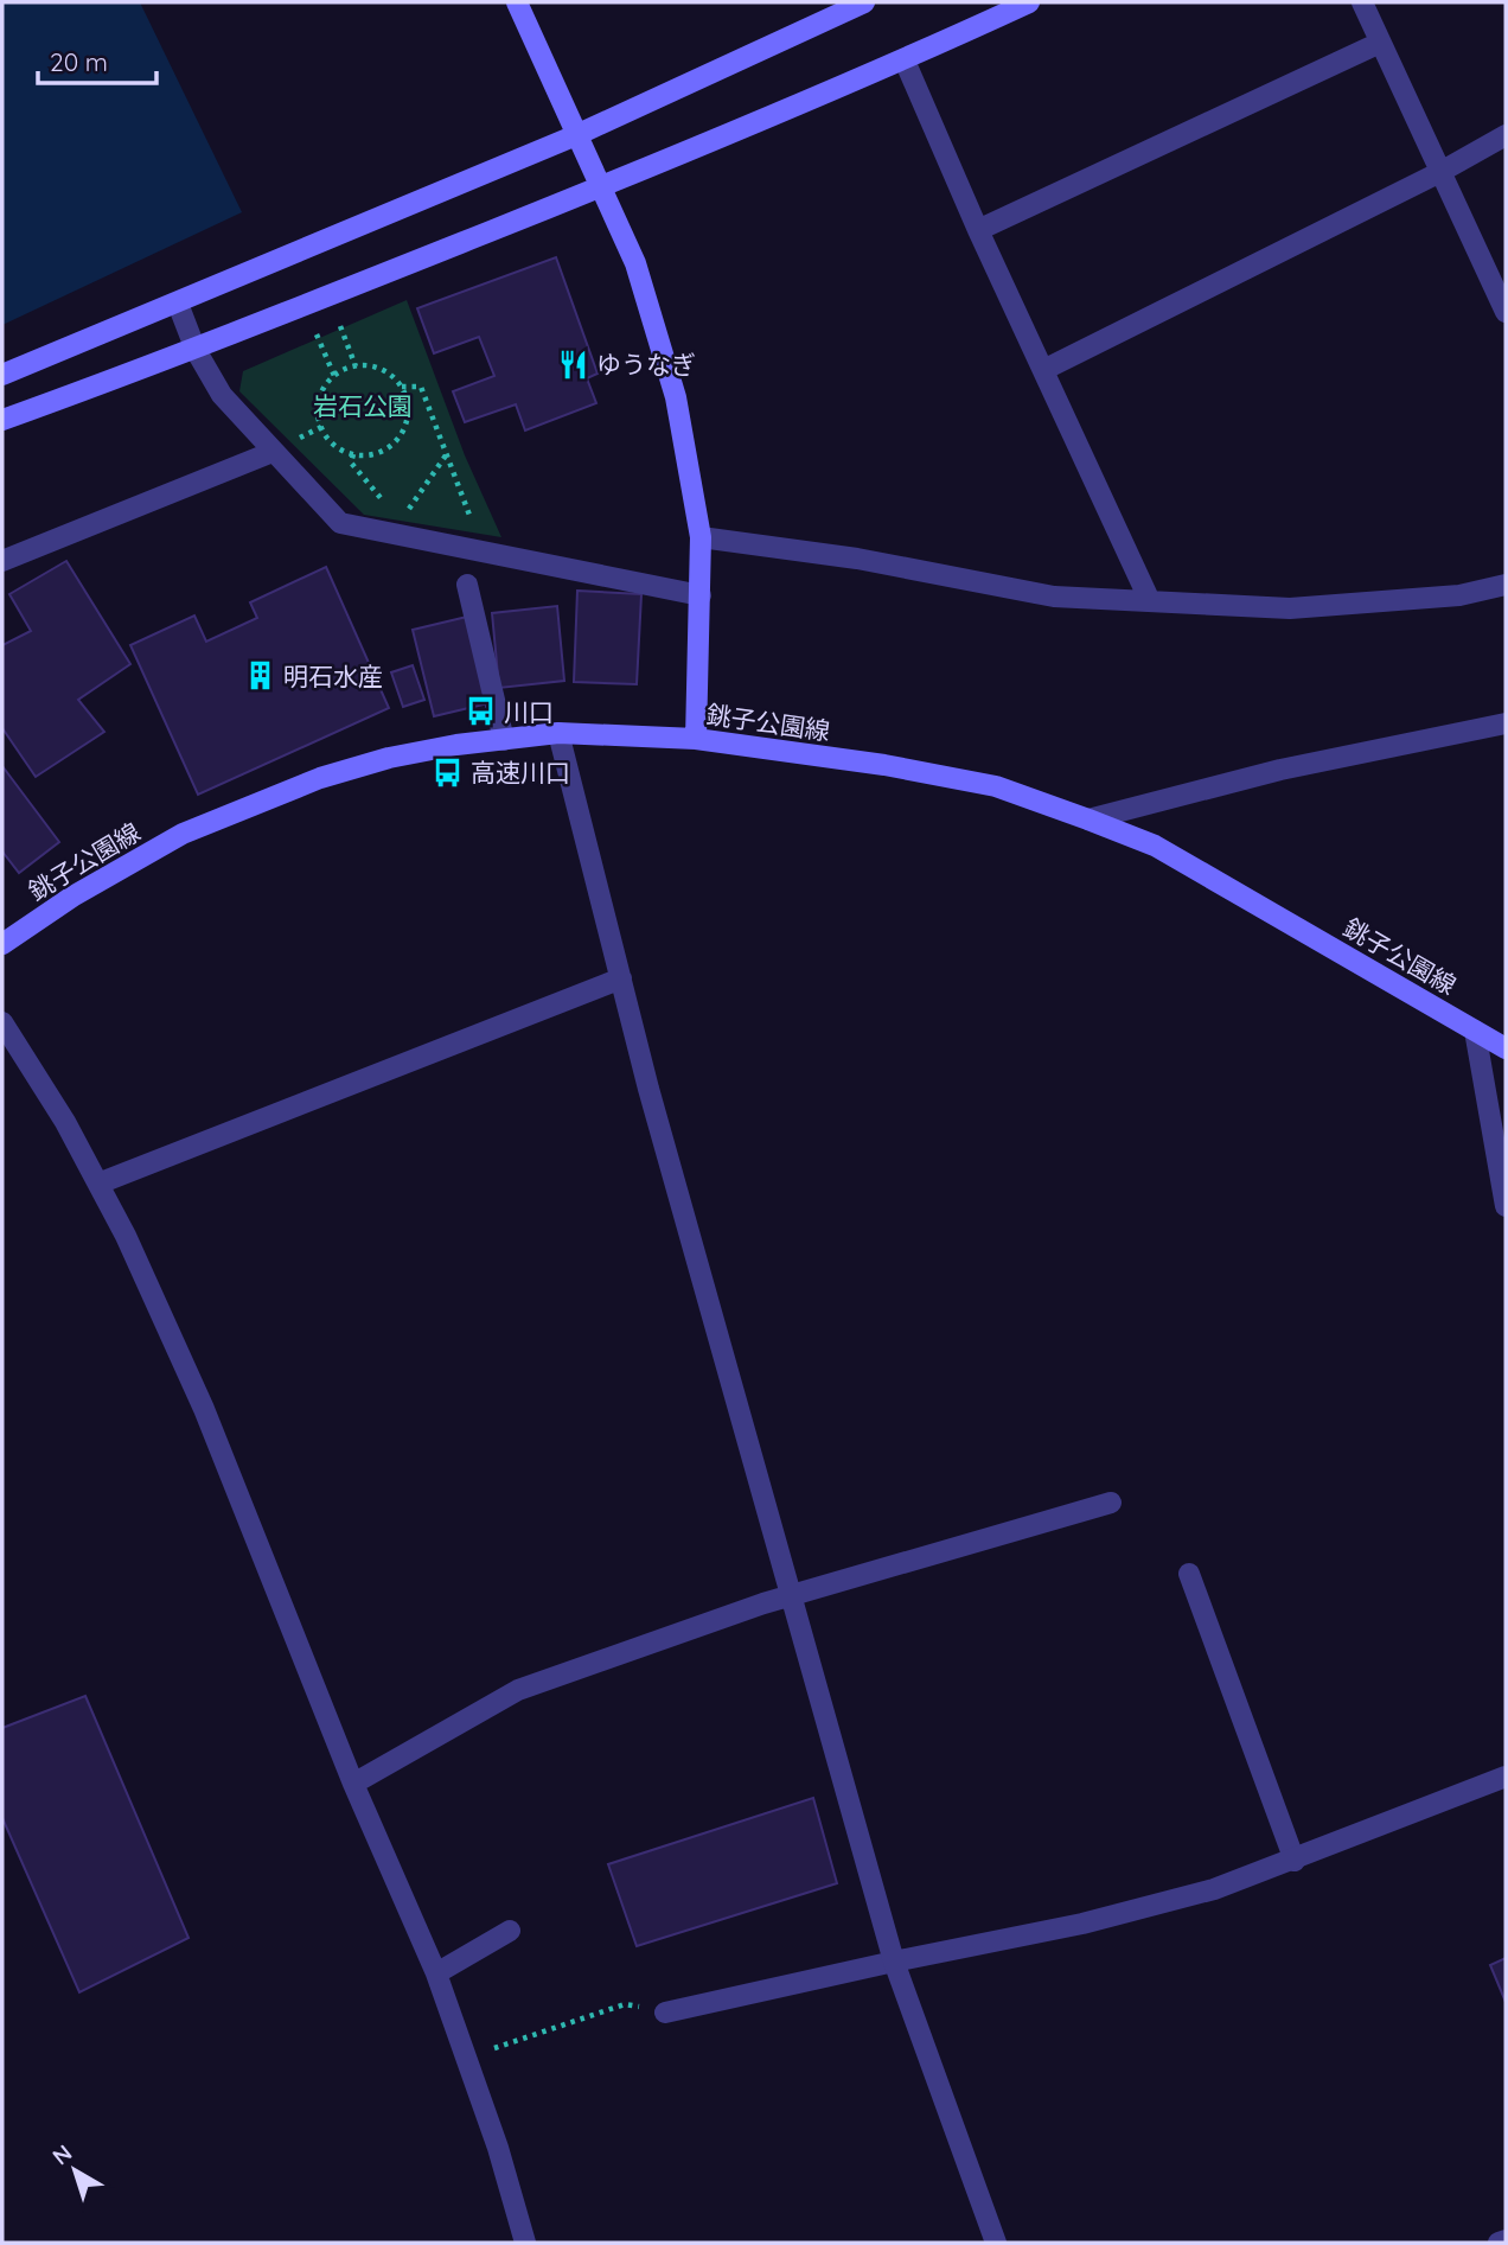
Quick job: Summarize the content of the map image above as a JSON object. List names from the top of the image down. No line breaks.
{"streets":{"street":["銚子公園線"]},"parks":["岩石公園"],"places":{"restaurant":["ゆうなぎ"],"building":["明石水産"],"bus stop":["川口","高速川口"]},"scale_bar":"20 m","north":"top left"}
